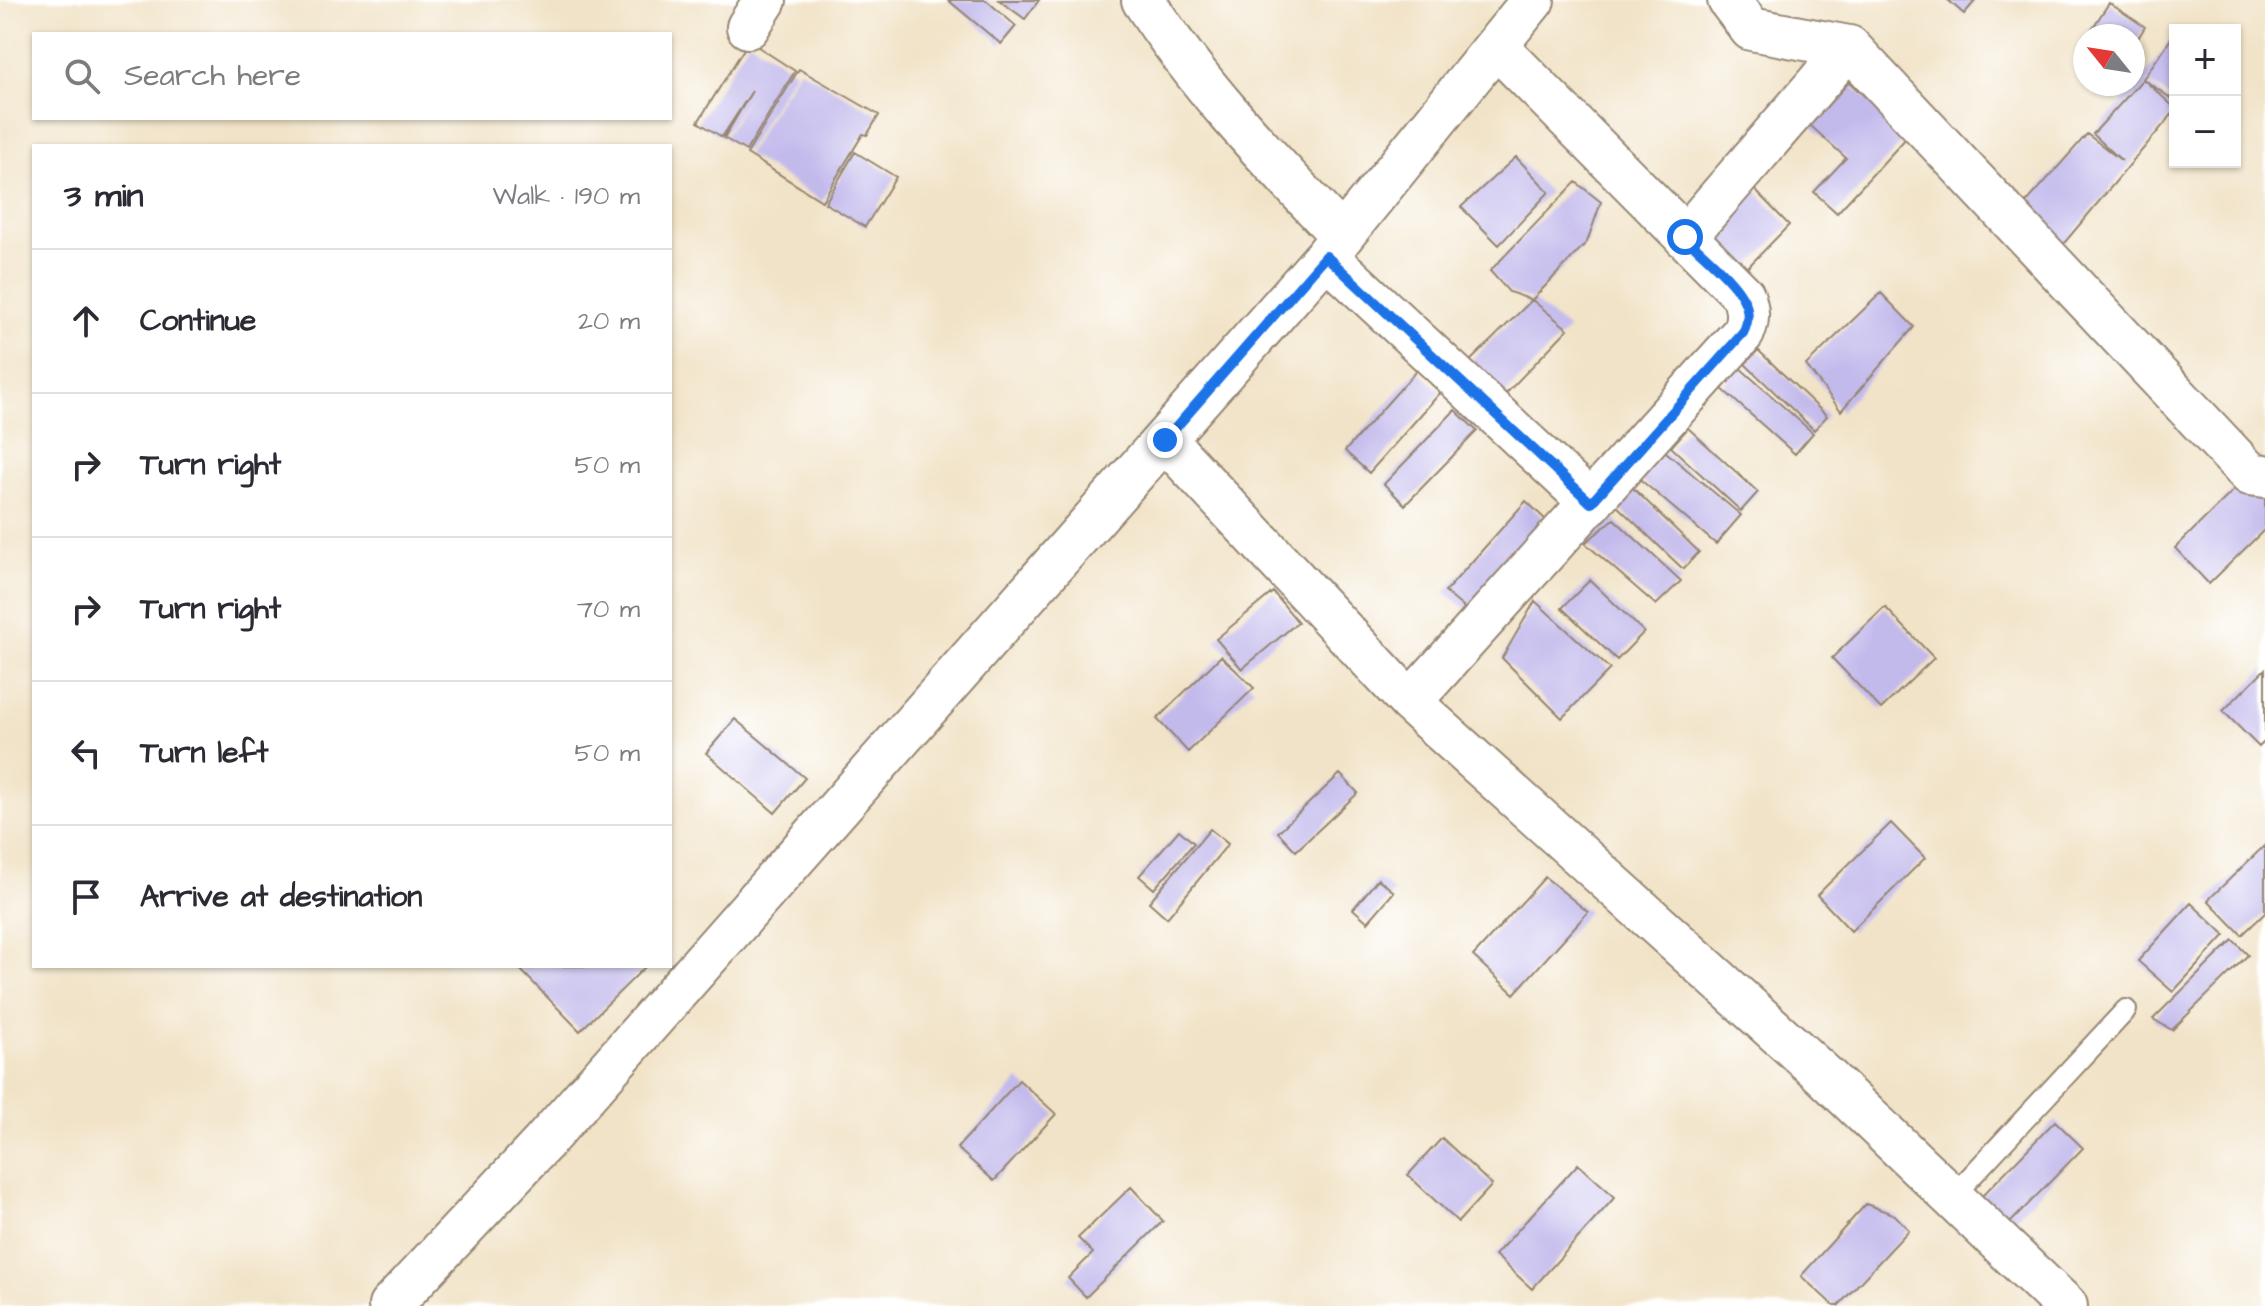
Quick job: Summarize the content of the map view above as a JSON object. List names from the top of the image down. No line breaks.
{"north":"top left","page":{"map_buttons":["+","−"],"search":"Search here","heading":["3 min","Walk · 190 m"],"list":[["Continue","20 m"],["Turn right","50 m"],["Turn right","70 m"],["Turn left","50 m"],"Arrive at destination"]}}
